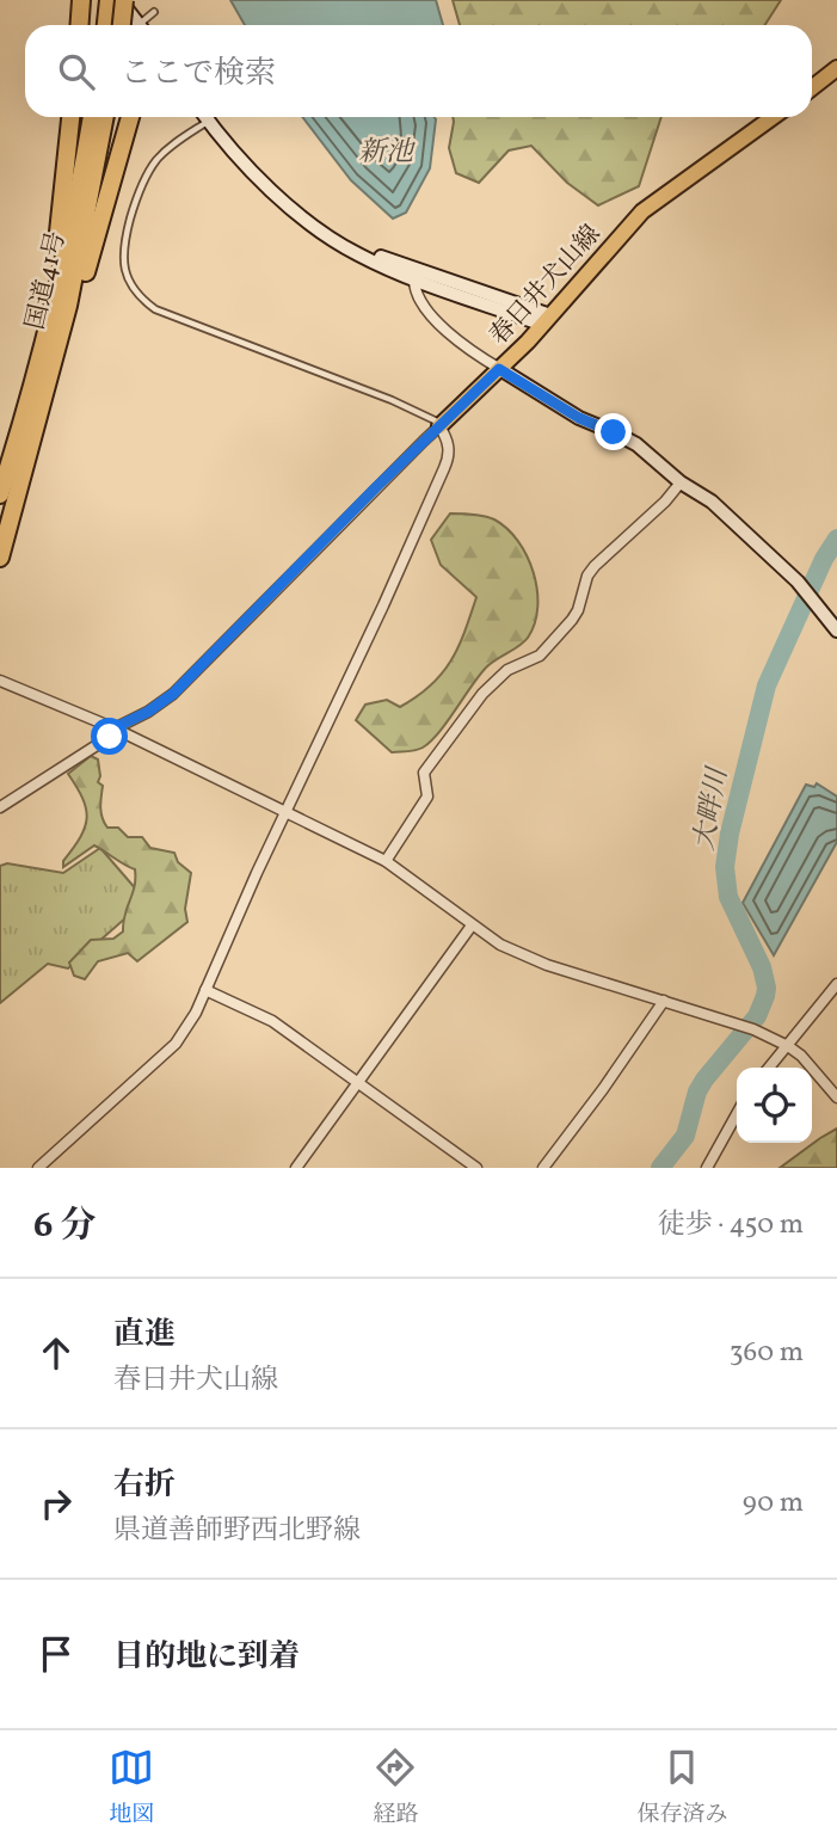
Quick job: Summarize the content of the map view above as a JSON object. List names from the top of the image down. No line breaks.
{"streets":{"highway":["国道41号"],"main road":["春日井犬山線"]},"water":["新池","大畔川"],"page":{"search":"ここで検索","heading":["6 分","徒歩 · 450 m"],"list":[["直進","春日井犬山線","360 m"],["右折","県道善師野西北野線","90 m"],"目的地に到着"],"nav":["地図","経路","保存済み"]}}
